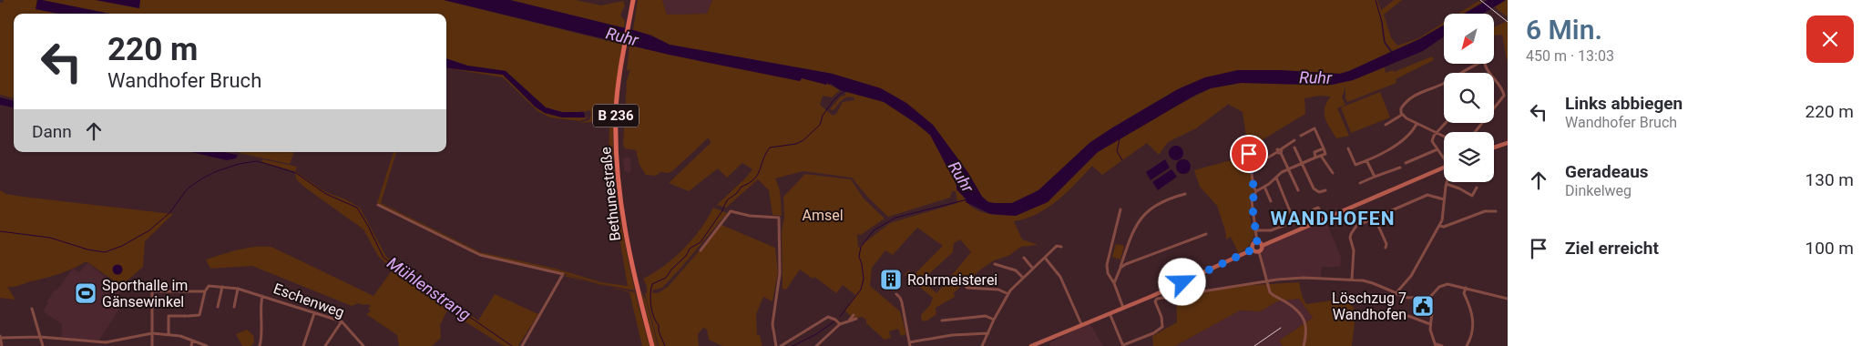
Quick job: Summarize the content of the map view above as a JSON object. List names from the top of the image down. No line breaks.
{"streets":{"main road":["B 236","Bethunestraße"],"street":["Eschenweg"]},"districts":["WANDHOFEN"],"water":["Ruhr","Mühlenstrang"],"parks":["Amsel"],"places":{"building":["Rohrmeisterei"],"sports":["Sporthalle im Gänsewinkel"],"public building":["Löschzug 7 Wandhofen"]},"north":"bottom left","page":{"heading":["6 Min.","450 m · 13:03"],"turn":["220 m","Wandhofer Bruch"],"list":[{"name":"Links abbiegen","note":"Wandhofer Bruch","value":"220 m"},{"name":"Geradeaus","note":"Dinkelweg","value":"130 m"},{"name":"Ziel erreicht","value":"100 m"}],"then":"Dann"}}
